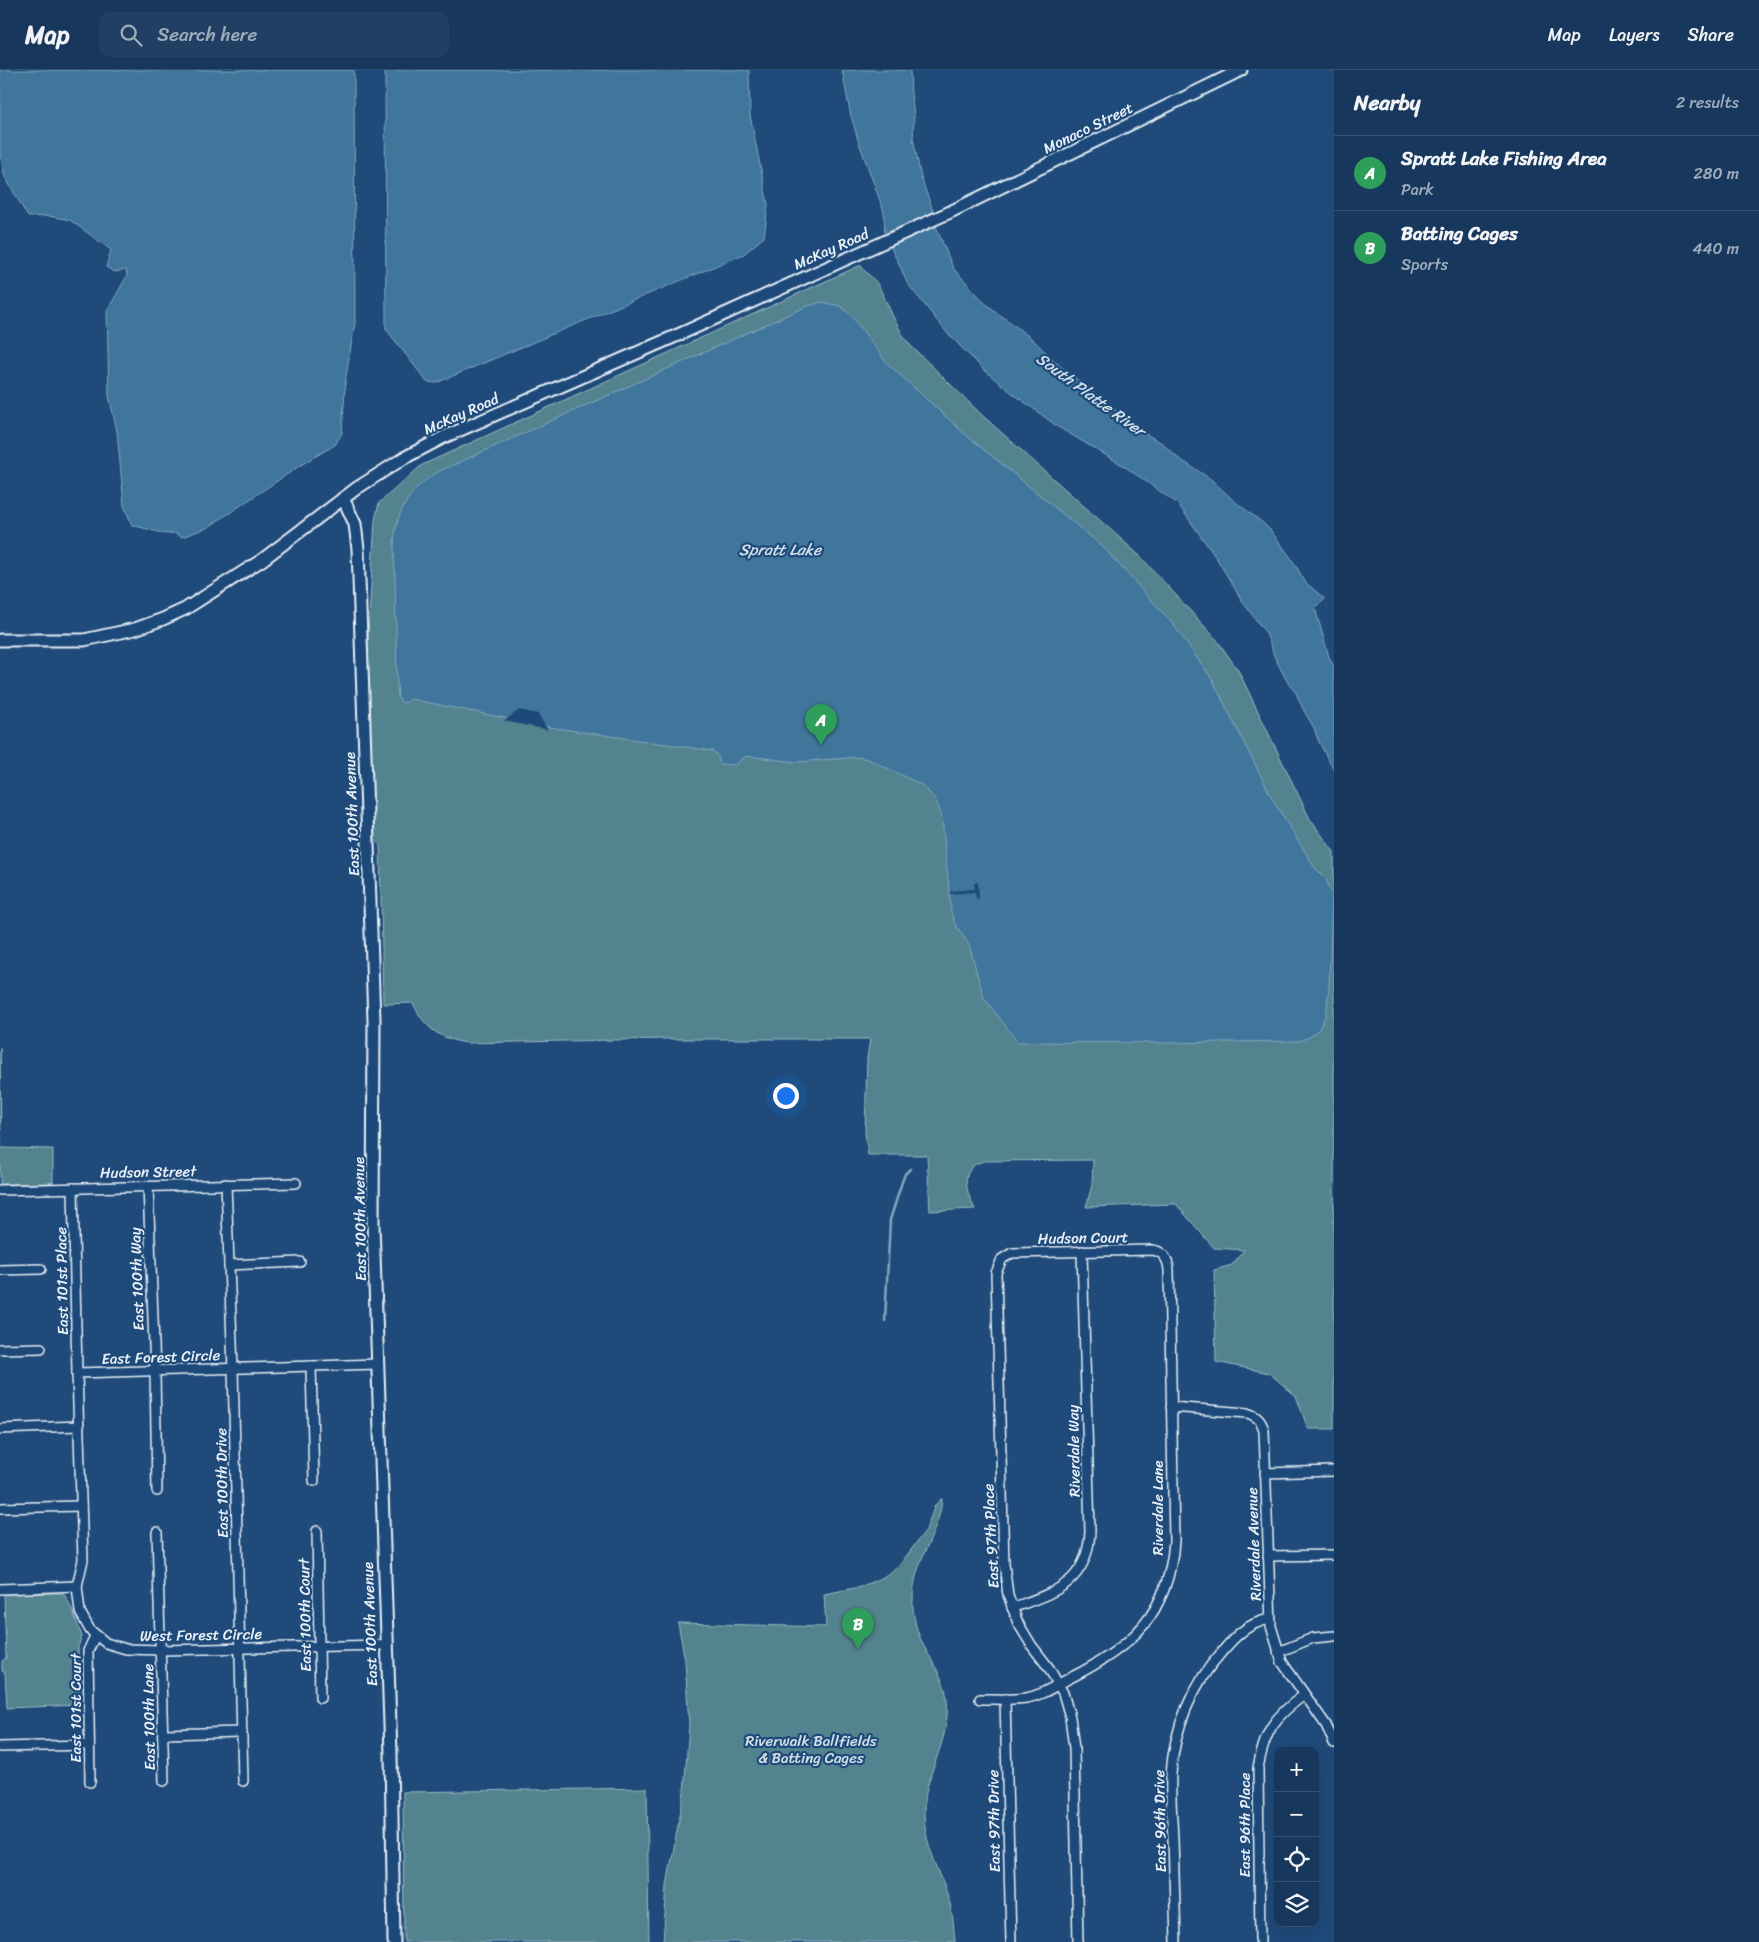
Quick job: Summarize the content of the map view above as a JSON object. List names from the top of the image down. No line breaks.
{"streets":{"street":["Monaco Street","McKay Road","East 100th Avenue","Hudson Street","Hudson Court","East 100th Way","East 101st Place","East Forest Circle","Riverdale Way","East 100th Drive","Riverdale Lane","East 97th Place","Riverdale Avenue","East 100th Court","West Forest Circle","East 101st Court","East 100th Lane","East 97th Drive","East 96th Drive","East 96th Place"]},"crossings":[["Monaco Street","McKay Road"],["McKay Road","East 100th Avenue"],["East 100th Avenue","East Forest Circle"],["East 100th Avenue","West Forest Circle"],["Hudson Street","East 100th Way"],["Hudson Street","East 101st Place"],["Hudson Street","East 100th Drive"],["Hudson Court","Riverdale Way"],["Hudson Court","Riverdale Lane"],["Hudson Court","East 97th Place"],["East 100th Way","East Forest Circle"],["East 101st Place","East Forest Circle"],["East Forest Circle","East 100th Drive"],["Riverdale Way","East 97th Place"],["East 100th Drive","West Forest Circle"],["Riverdale Lane","East 97th Place"],["Riverdale Lane","Riverdale Avenue"],["Riverdale Lane","East 97th Drive"],["Riverdale Avenue","East 96th Drive"],["Riverdale Avenue","East 96th Place"],["East 100th Court","West Forest Circle"],["West Forest Circle","East 101st Court"],["West Forest Circle","East 100th Lane"]],"water":["South Platte River","Spratt Lake"],"parks":["Riverwalk Ballfields & Batting Cages"],"page":{"header":"Map","search":"Search here","nav":["Map","Layers","Share"],"heading":["Nearby","2 results"],"list":[{"mark":"A","name":"Spratt Lake Fishing Area","note":"Park","value":"280 m"},{"mark":"B","name":"Batting Cages","note":"Sports","value":"440 m"}],"pins":["A","B"],"map_buttons":["+","−"]}}
